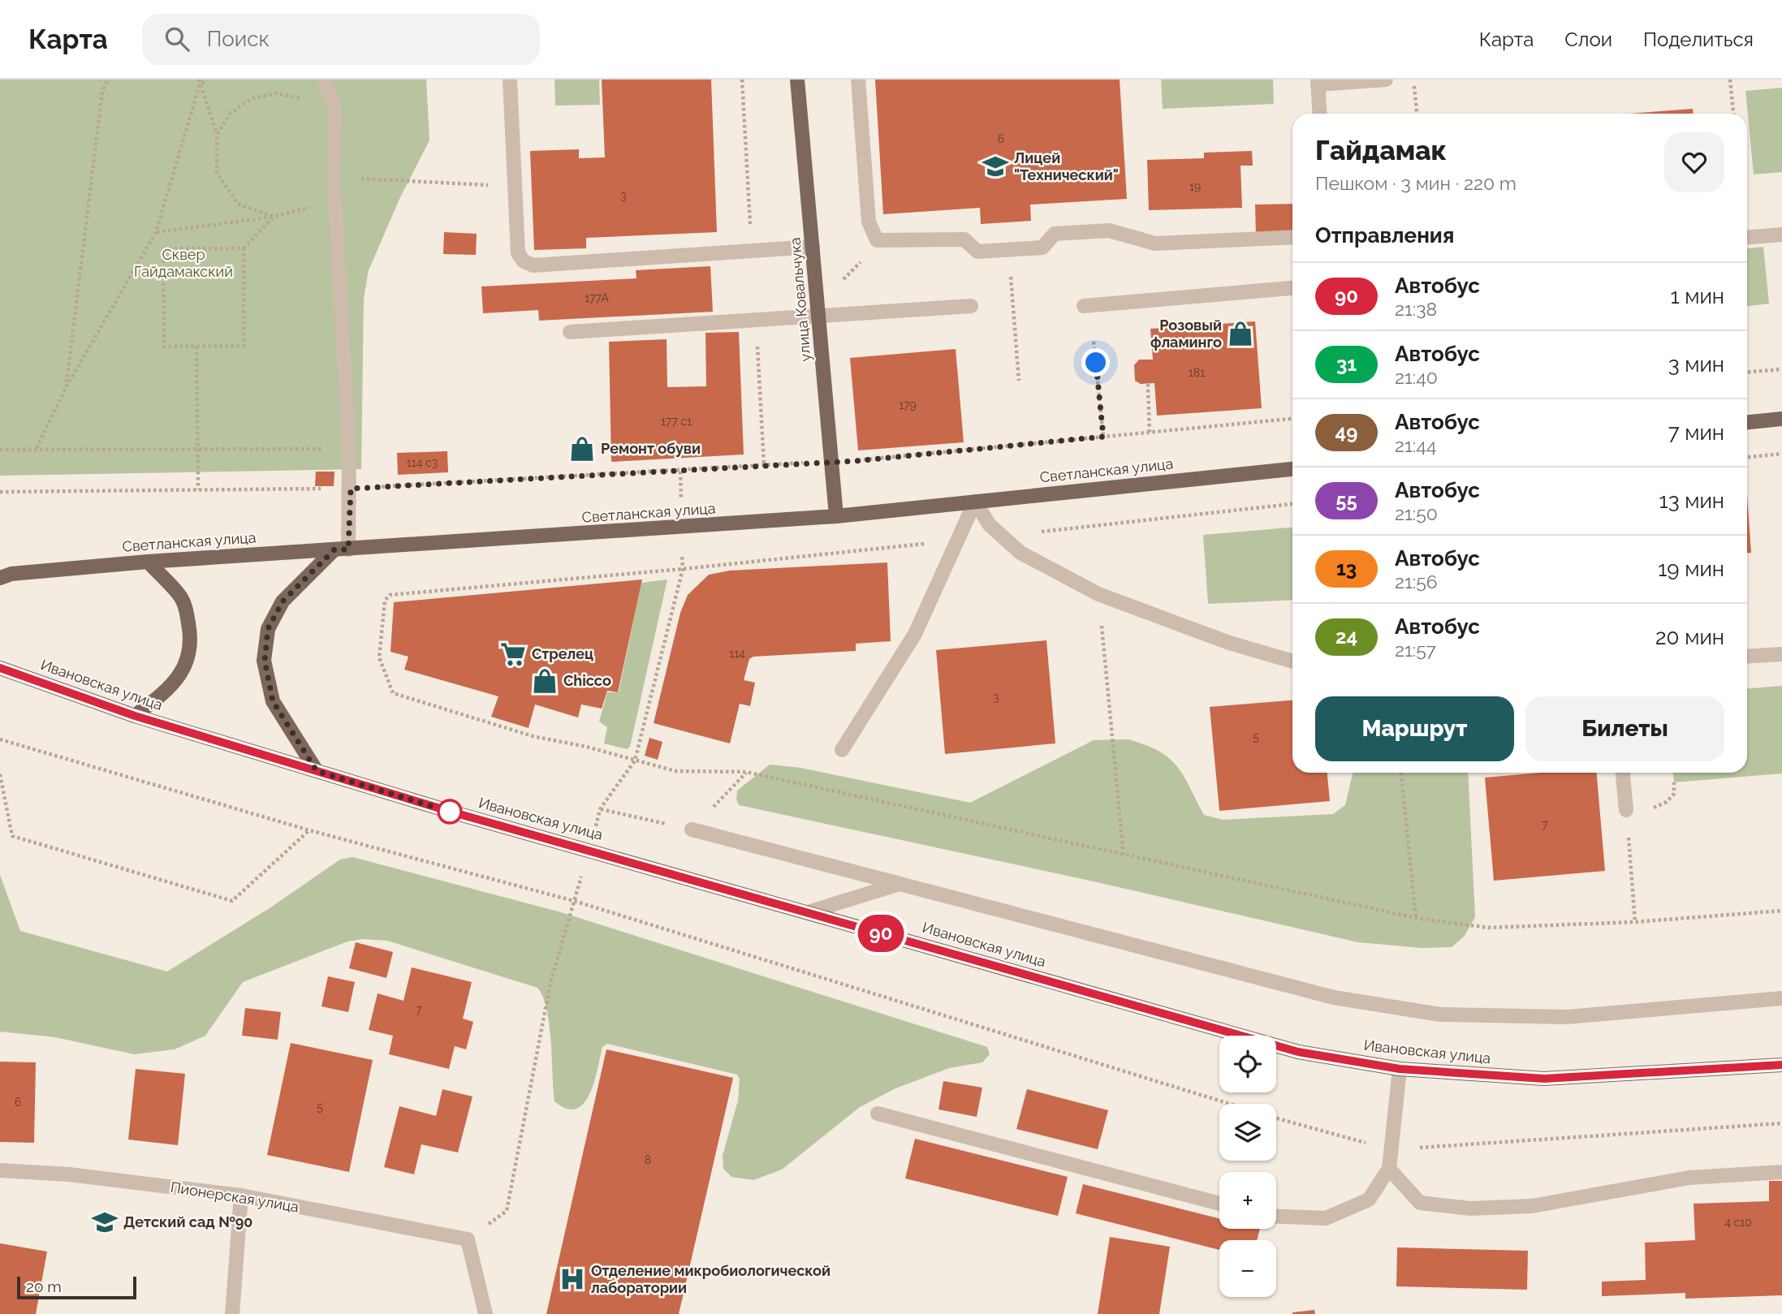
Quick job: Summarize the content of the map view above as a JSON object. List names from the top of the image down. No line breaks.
{"streets":{"main road":["улица Ковальчука","Светланская улица","Ивановская улица"],"lane":["Пионерская улица"]},"crossings":[["улица Ковальчука","Светланская улица"]],"parks":["Сквер Гайдамакский"],"places":{"school or university":["Лицей \"Технический\"","Детский сад №90"],"shop":["Розовый фламинго","Ремонт обуви","Chicco"],"supermarket":["Стрелец"],"hospital":["Отделение микробиологической лаборатории"]},"lines":["bus line 90"],"house_numbers":["6","19","3","177А","181","179","177 с1","114 с3","114","3","5","7","7","6","5","8","4 с10"],"scale_bar":"20 m","page":{"header":"Карта","search":"Поиск","nav":["Карта","Слои","Поделиться"],"on_map":"90","heading":[["Гайдамак","Пешком · 3 мин · 220 m"],"Отправления"],"list":[{"mark":"90","name":"Автобус","note":"21:38","value":"1 мин"},{"mark":"31","name":"Автобус","note":"21:40","value":"3 мин"},{"mark":"49","name":"Автобус","note":"21:44","value":"7 мин"},{"mark":"55","name":"Автобус","note":"21:50","value":"13 мин"},{"mark":"13","name":"Автобус","note":"21:56","value":"19 мин"},{"mark":"24","name":"Автобус","note":"21:57","value":"20 мин"}],"buttons":["Маршрут","Билеты"],"map_buttons":["+","−"],"scale":"20 m"}}
